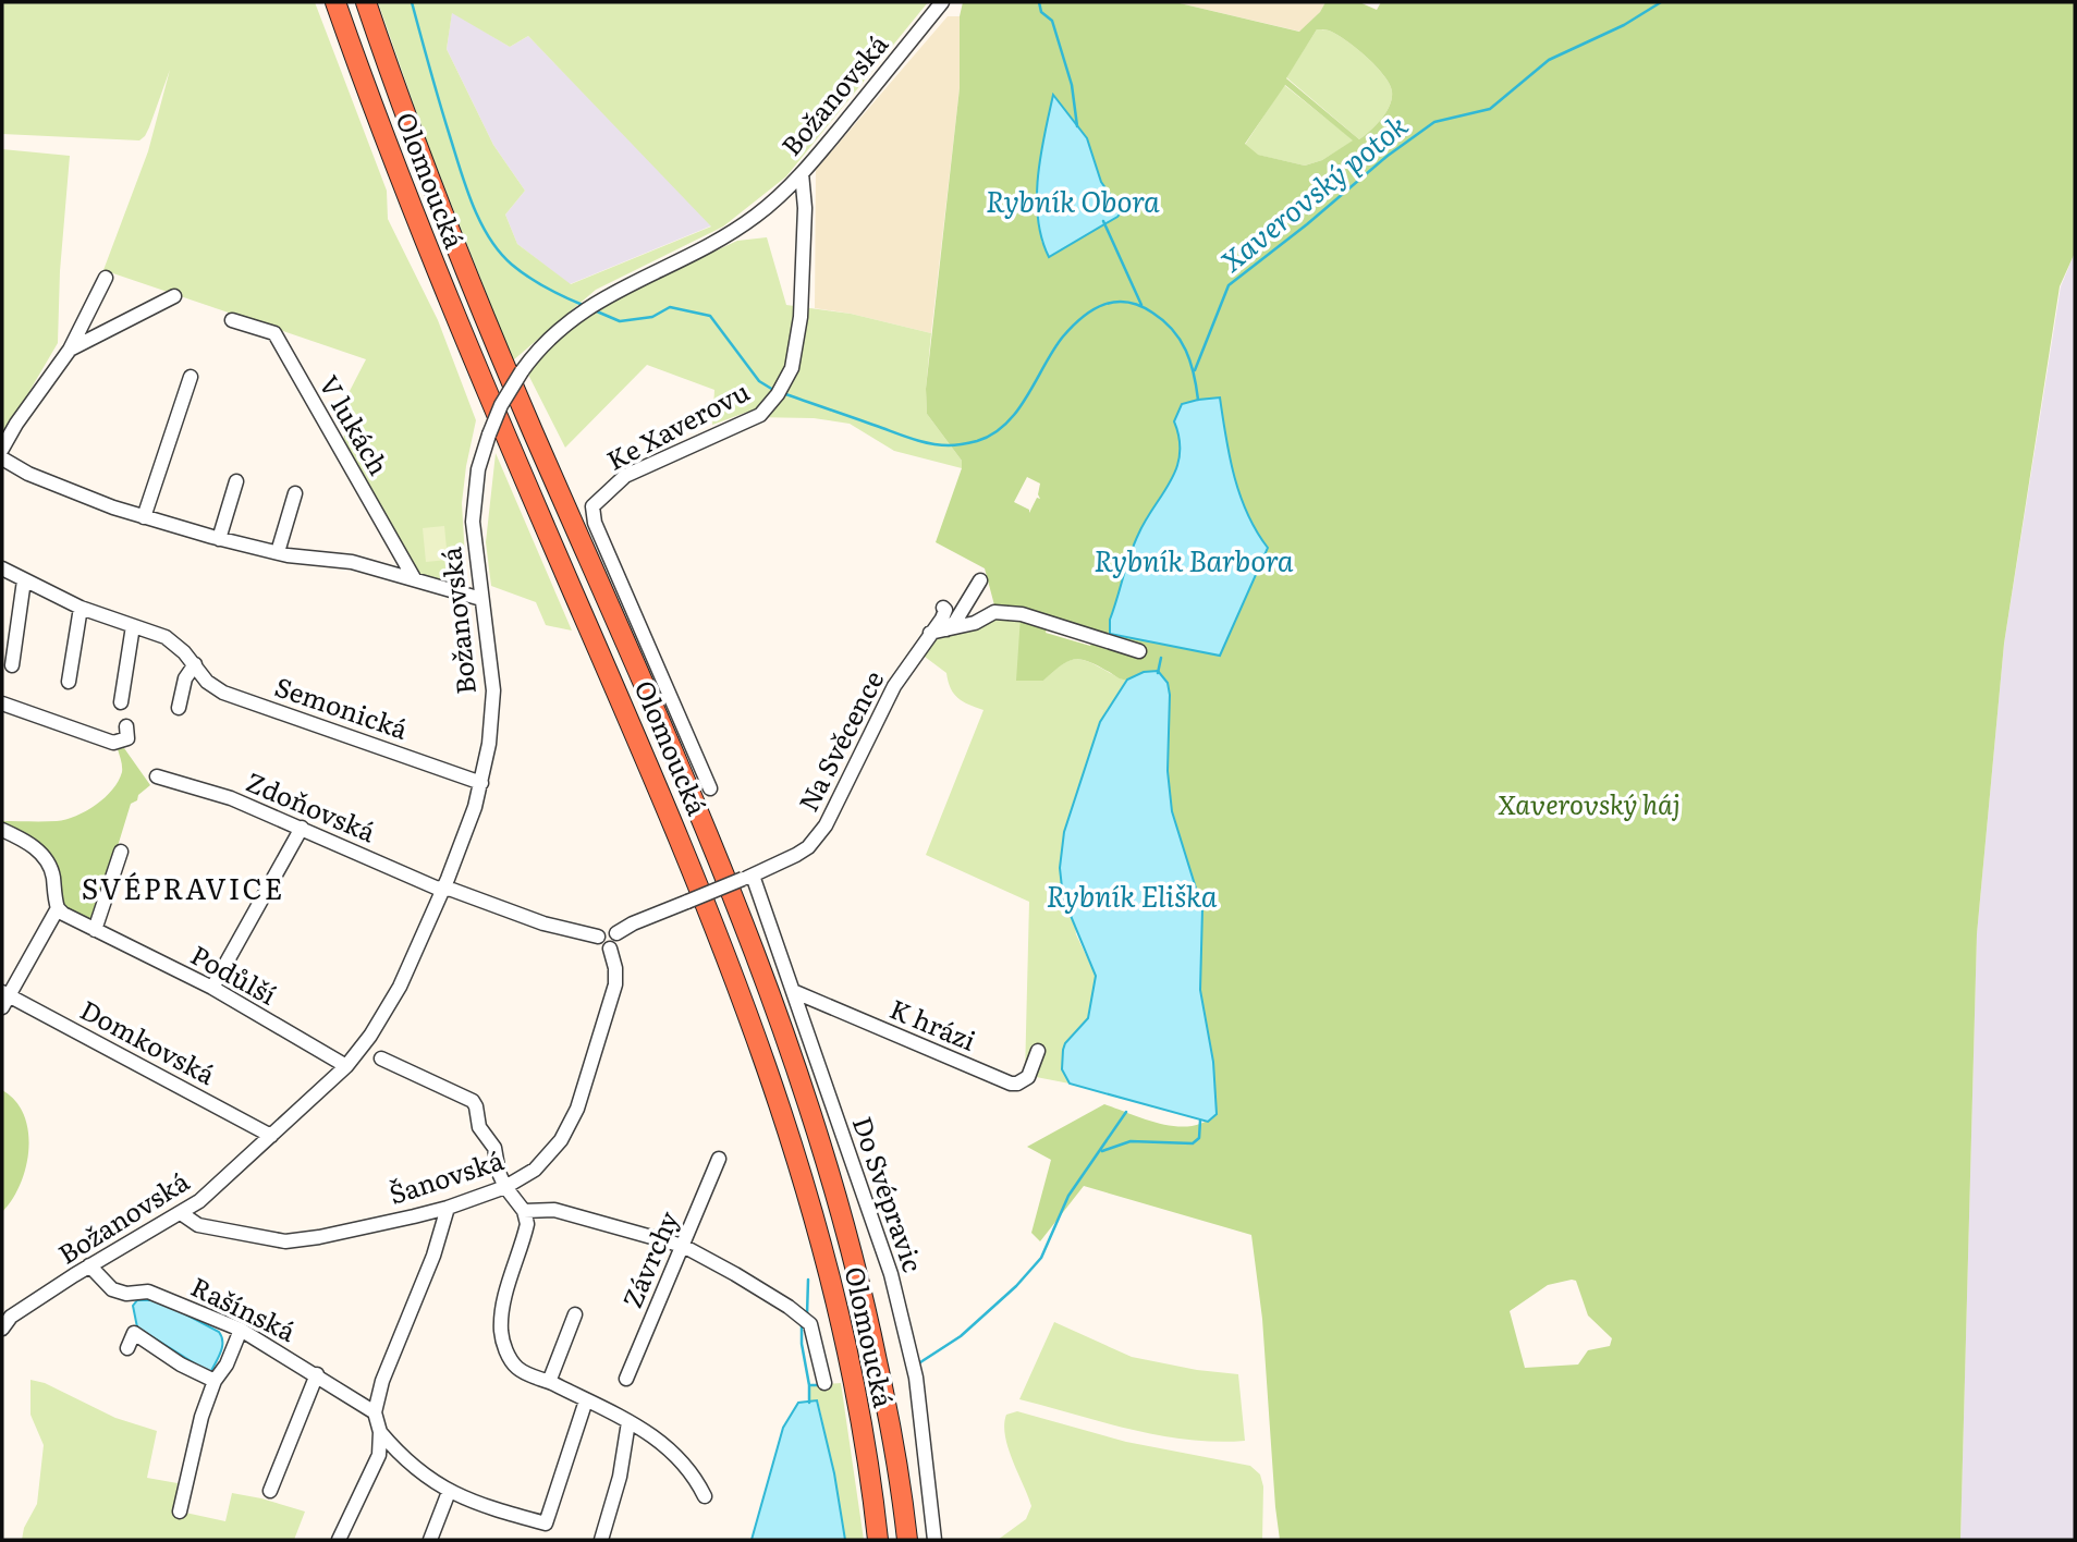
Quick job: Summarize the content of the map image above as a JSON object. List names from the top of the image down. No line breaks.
{"streets":{"highway":["Olomoucká"],"street":["Božanovská","V lukách","Ke Xaverovu","Semonická","Na Svěcence","Zdoňovská","Podůlší","K hrázi","Domkovská","Šanovská","Do Svépravic","Závrchy","Rašínská"]},"crossings":[["Božanovská","Ke Xaverovu"],["Božanovská","Semonická"],["Božanovská","Zdoňovská"],["Božanovská","Podůlší"],["Božanovská","Domkovská"],["Božanovská","Šanovská"],["Božanovská","Rašínská"],["Na Svěcence","Zdoňovská"],["Na Svěcence","Šanovská"],["Na Svěcence","Do Svépravic"],["Zdoňovská","Šanovská"],["K hrázi","Do Svépravic"]],"districts":["SVÉPRAVICE"],"water":["Xaverovský potok","Rybník Obora","Rybník Barbora","Rybník Eliška"],"parks":["Xaverovský háj"]}
